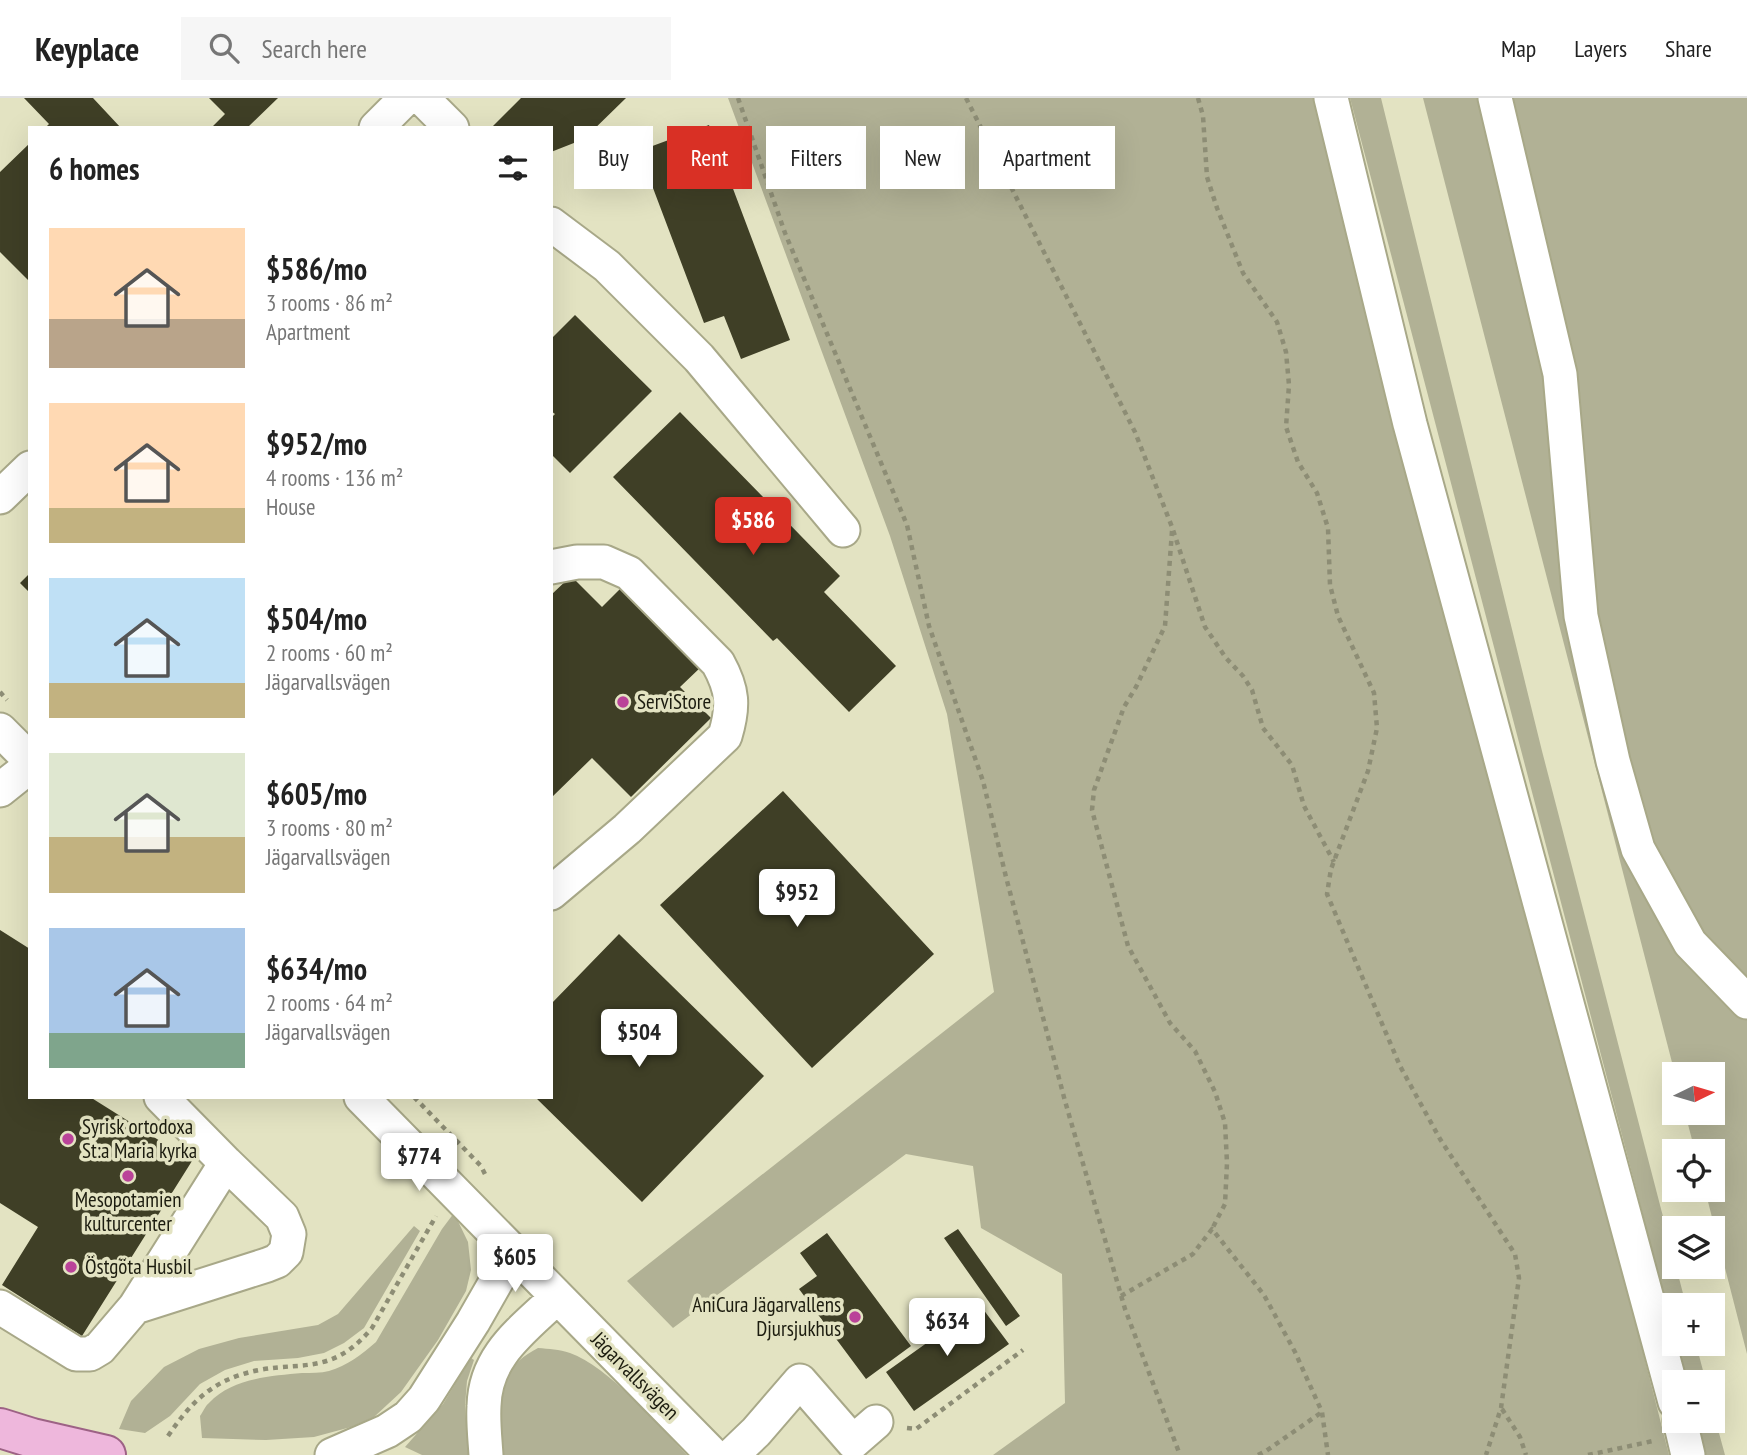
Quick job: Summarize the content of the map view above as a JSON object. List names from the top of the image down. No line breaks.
{"streets":{"street":["Jägarvallsvägen"]},"places":["ServiStore","Syrisk ortodoxa St:a Maria kyrka","Mesopotamien kulturcenter","Östgöta Husbil","AniCura Jägarvallens Djursjukhus"],"north":"right","page":{"header":"Keyplace","search":"Search here","nav":["Map","Layers","Share"],"chip":["Buy","Rent","Filters","New","Apartment"],"heading":"6 homes","list":[{"name":"$586/mo","note":"3 rooms · 86 m² · Apartment"},{"name":"$952/mo","note":"4 rooms · 136 m² · House"},{"name":"$504/mo","note":"2 rooms · 60 m² · Jägarvallsvägen"},{"name":"$605/mo","note":"3 rooms · 80 m² · Jägarvallsvägen"},{"name":"$634/mo","note":"2 rooms · 64 m² · Jägarvallsvägen"}],"price":["$586","$952","$504","$774","$605","$634"],"map_buttons":["+","−"]}}
